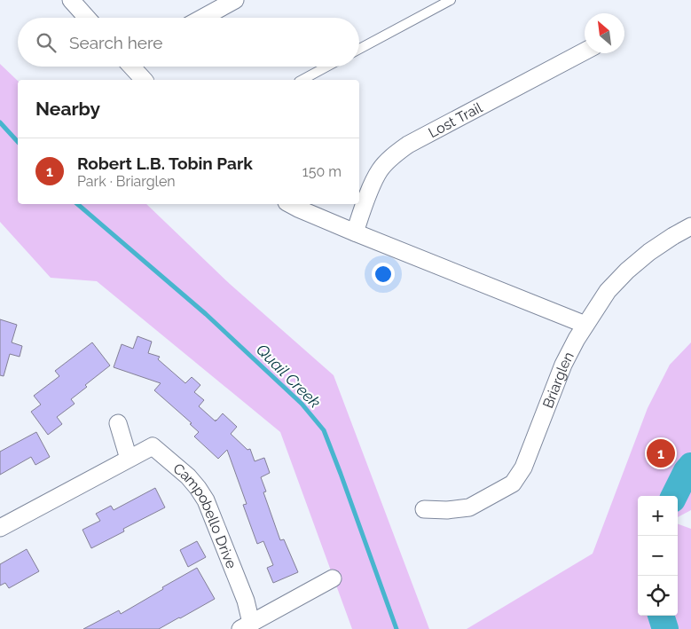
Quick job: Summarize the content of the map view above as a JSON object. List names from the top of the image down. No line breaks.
{"streets":{"street":["Lost Trail","Briarglen","Campobello Drive"]},"water":["Quail Creek"],"north":"top left","page":{"search":"Search here","heading":"Nearby","list":[{"mark":"1","name":"Robert L.B. Tobin Park","note":"Park · Briarglen","value":"150 m"}],"pins":"1","map_buttons":["+","−"]}}
